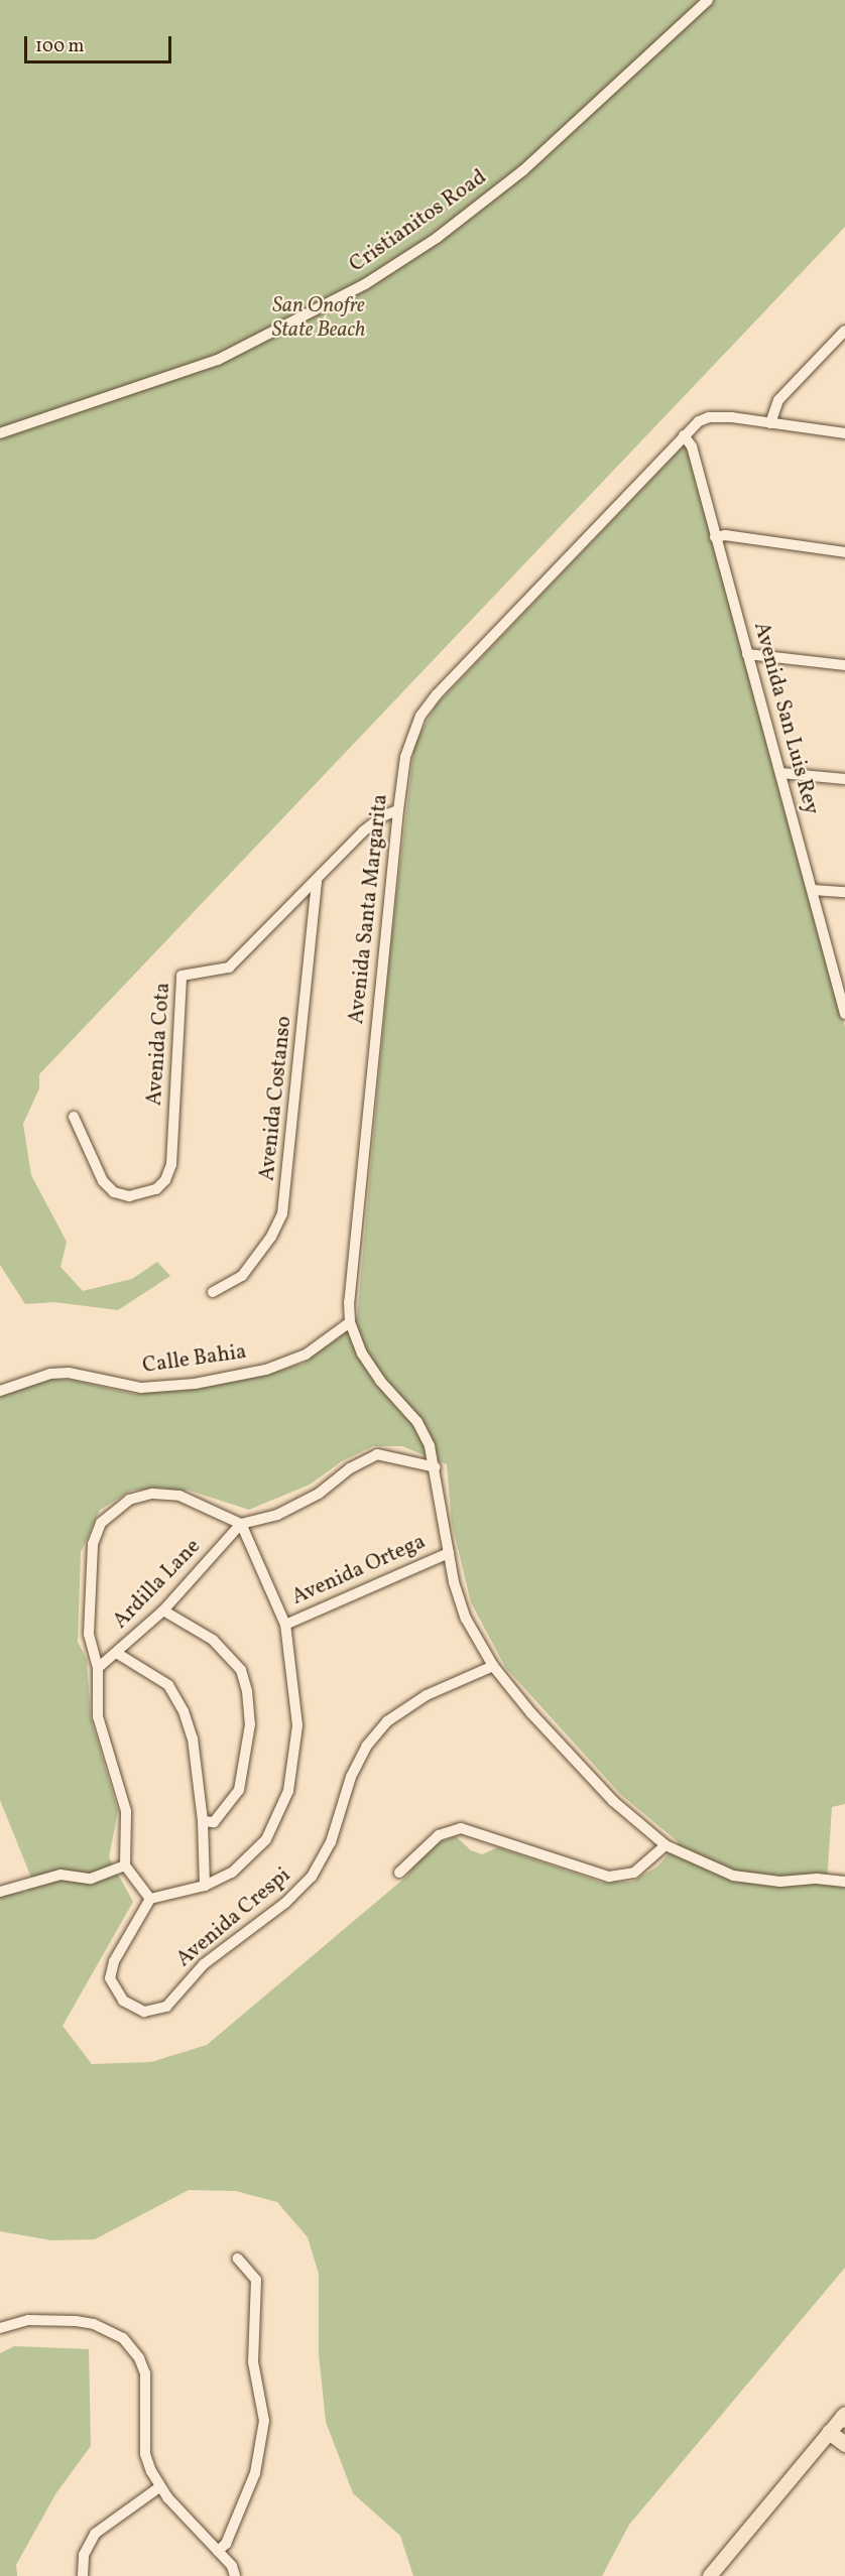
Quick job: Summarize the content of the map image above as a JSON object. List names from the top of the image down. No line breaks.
{"streets":{"street":["Cristianitos Road","Avenida San Luis Rey","Avenida Santa Margarita","Avenida Cota","Avenida Costanso","Calle Bahia","Avenida Ortega","Ardilla Lane","Avenida Crespi"]},"crossings":[["Avenida San Luis Rey","Avenida Santa Margarita"],["Avenida Santa Margarita","Avenida Cota"],["Avenida Santa Margarita","Calle Bahia"],["Avenida Santa Margarita","Avenida Ortega"],["Avenida Santa Margarita","Avenida Crespi"],["Avenida Cota","Avenida Costanso"]],"parks":["San Onofre State Beach"],"scale_bar":"100 m"}
